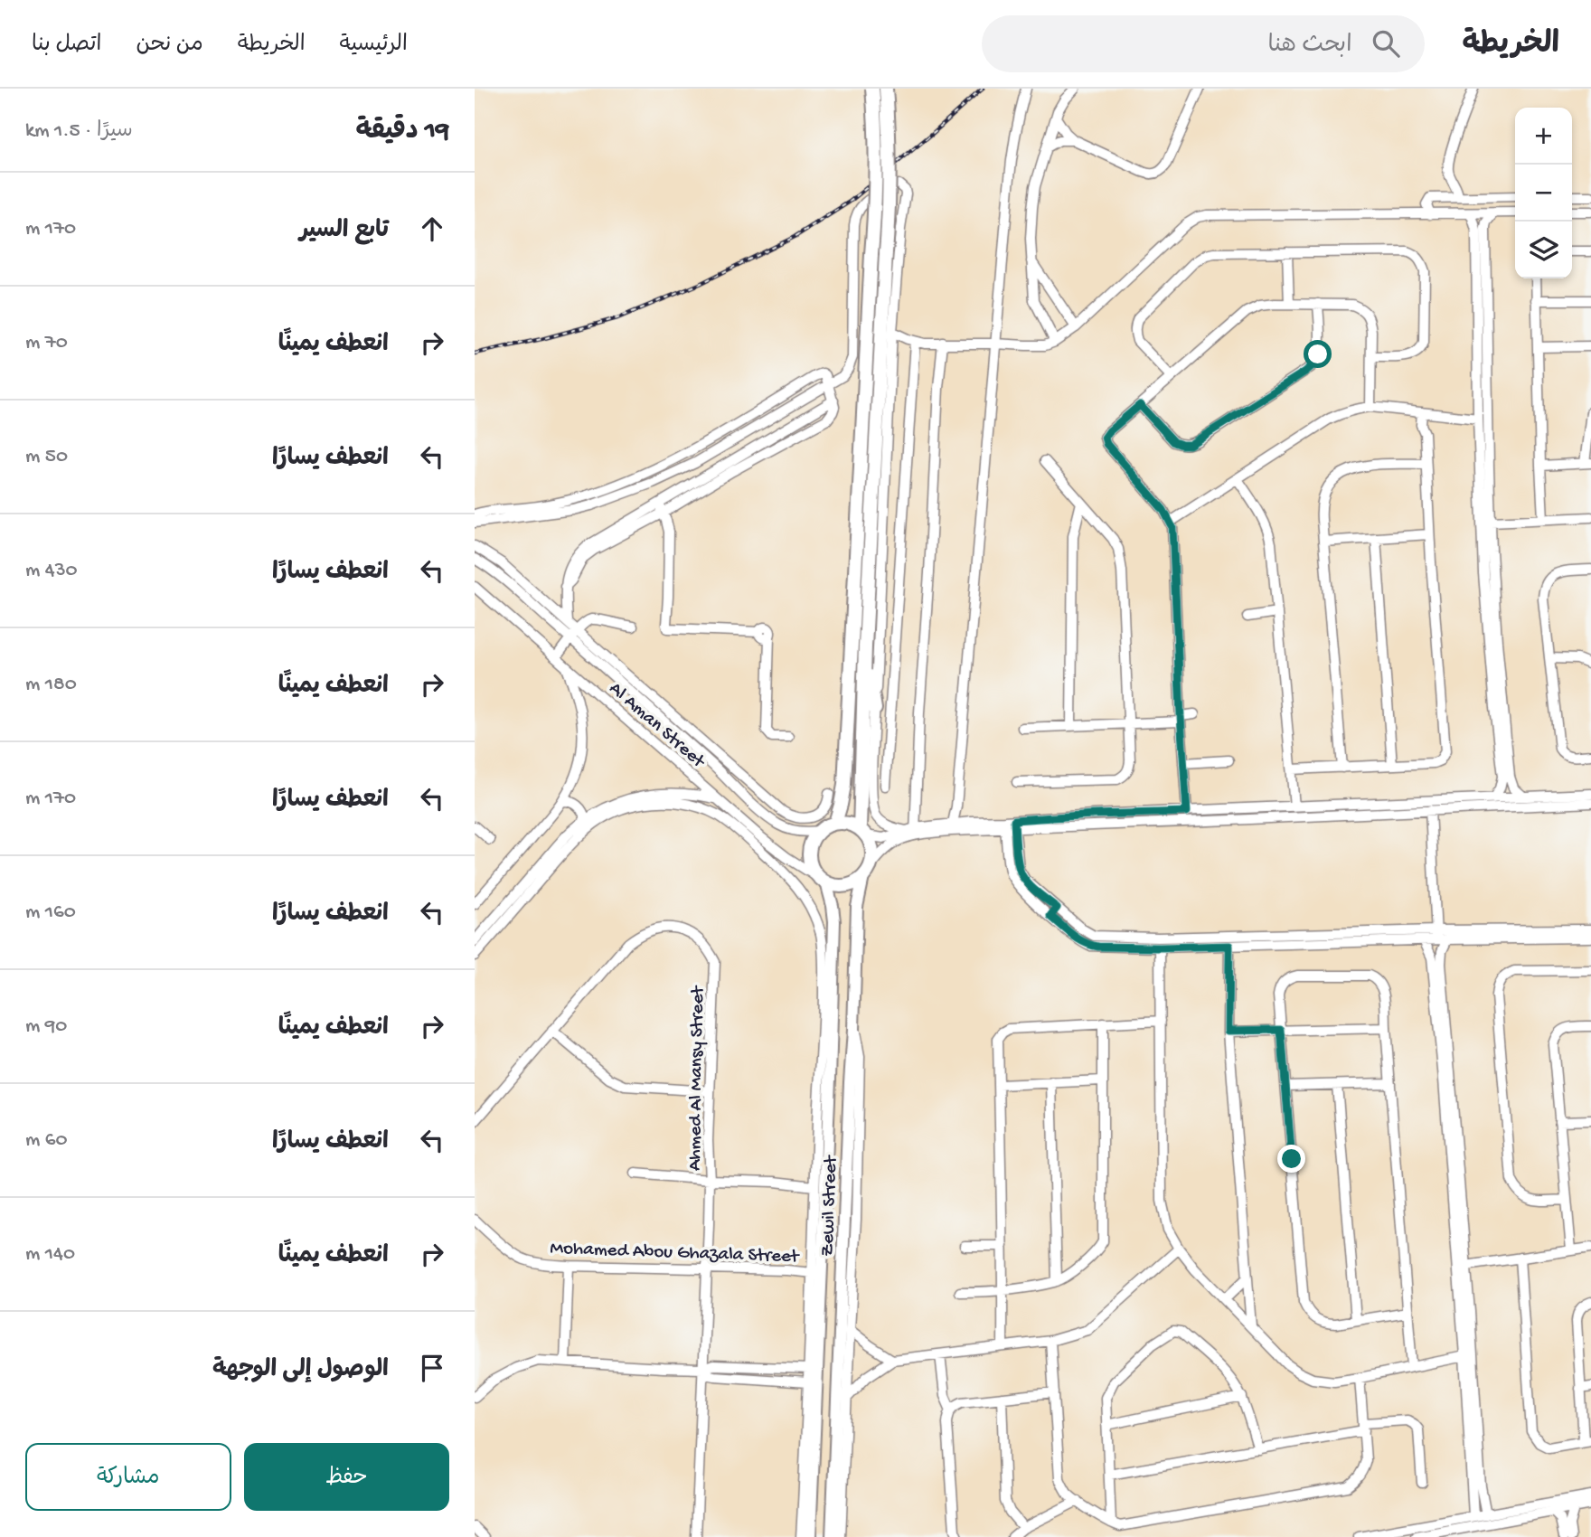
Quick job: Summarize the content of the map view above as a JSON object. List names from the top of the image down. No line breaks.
{"streets":{"main road":["Zewil Street"],"street":["Al Aman Street","Ahmed Al Mansy Street","Mohamed Abou Ghazala Street"]},"crossings":[["Al Aman Street","Zewil Street"],["Ahmed Al Mansy Street","Mohamed Abou Ghazala Street"]],"page":{"header":"الخريطة","search":"ابحث هنا","nav":["الرئيسية","الخريطة","من نحن","اتصل بنا"],"heading":["19 دقيقة","سيرًا · 1.5 km"],"map_buttons":["+","−"],"list":[["تابع السير","170 m"],["انعطف يمينًا","70 m"],["انعطف يسارًا","50 m"],["انعطف يسارًا","430 m"],["انعطف يمينًا","180 m"],["انعطف يسارًا","170 m"],["انعطف يسارًا","160 m"],["انعطف يمينًا","90 m"],["انعطف يسارًا","60 m"],["انعطف يمينًا","140 m"],"الوصول إلى الوجهة"],"buttons":["حفظ","مشاركة"]}}
